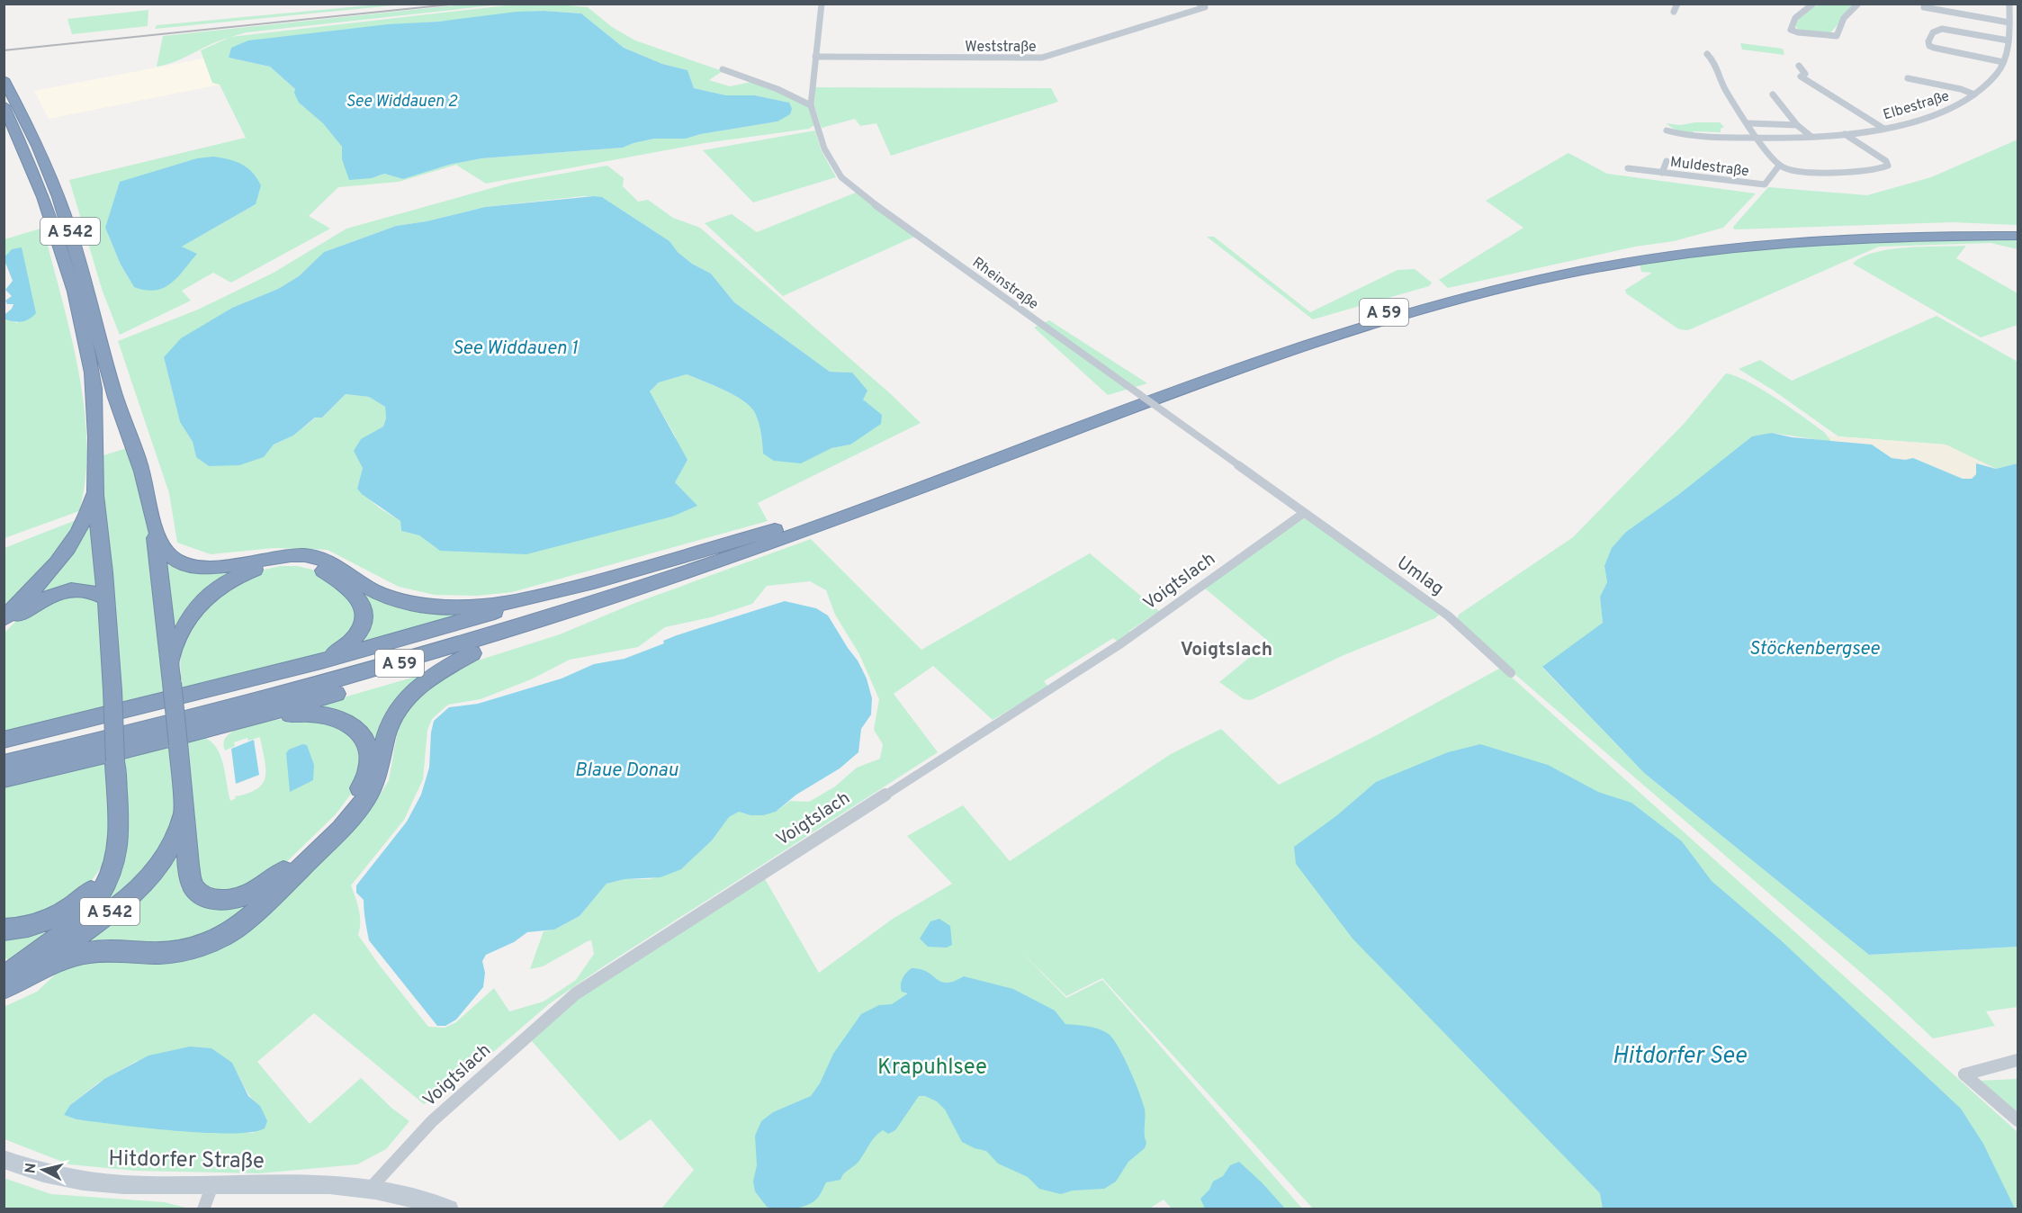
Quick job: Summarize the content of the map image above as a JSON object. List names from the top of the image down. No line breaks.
{"streets":{"highway":["A 542","A 59"],"street":["Weststraße","Elbestraße","Muldestraße","Rheinstraße","Umlag","Voigtslach","Hitdorfer Straße"]},"crossings":[["Weststraße","Rheinstraße"],["Elbestraße","Muldestraße"],["Rheinstraße","Umlag"],["Rheinstraße","Voigtslach"],["Umlag","Voigtslach"],["Voigtslach","Hitdorfer Straße"]],"districts":["Voigtslach"],"water":["See Widdauen 2","See Widdauen 1","Stöckenbergsee","Blaue Donau","Hitdorfer See"],"parks":["Krapuhlsee"],"north":"left"}
